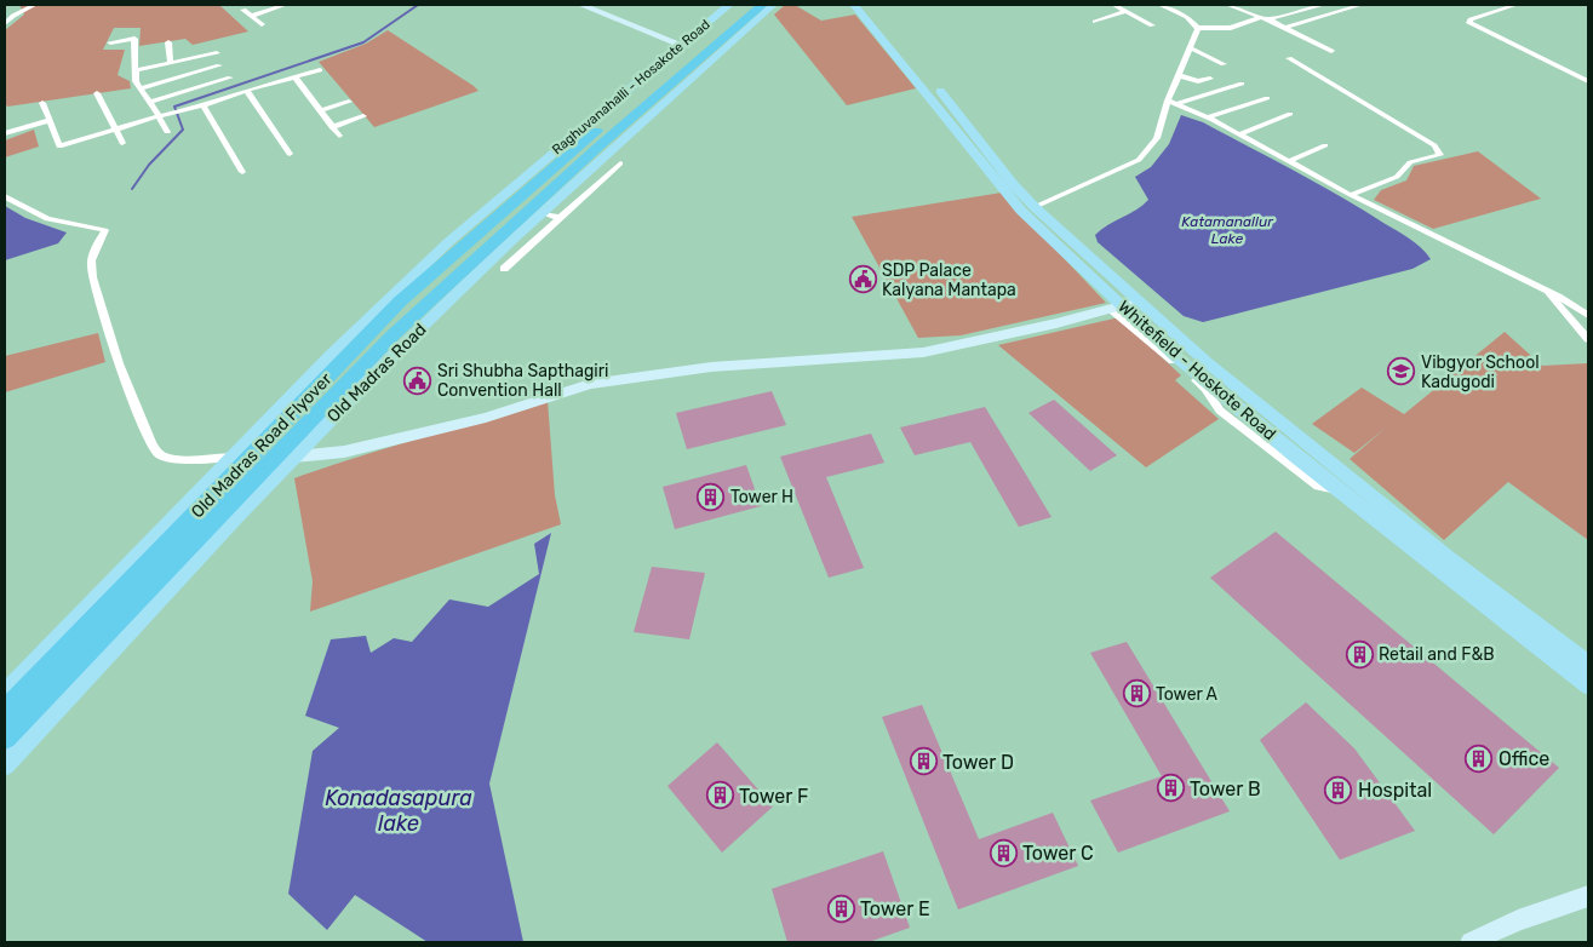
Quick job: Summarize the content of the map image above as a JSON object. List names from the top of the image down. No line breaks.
{"streets":{"highway":["Old Madras Road","Old Madras Road Flyover"],"main road":["Raghuvanahalli - Hosakote Road","Whitefield - Hoskote Road"]},"crossings":[["Old Madras Road","Old Madras Road Flyover"]],"water":["Katamanallur Lake","Konadasapura lake"],"places":{"public building":["SDP Palace Kalyana Mantapa","Sri Shubha Sapthagiri Convention Hall"],"school or university":["Vibgyor School Kadugodi"],"building":["Tower H","Retail and F&B","Tower A","Office","Tower D","Tower B","Hospital","Tower F","Tower C","Tower E"]}}
